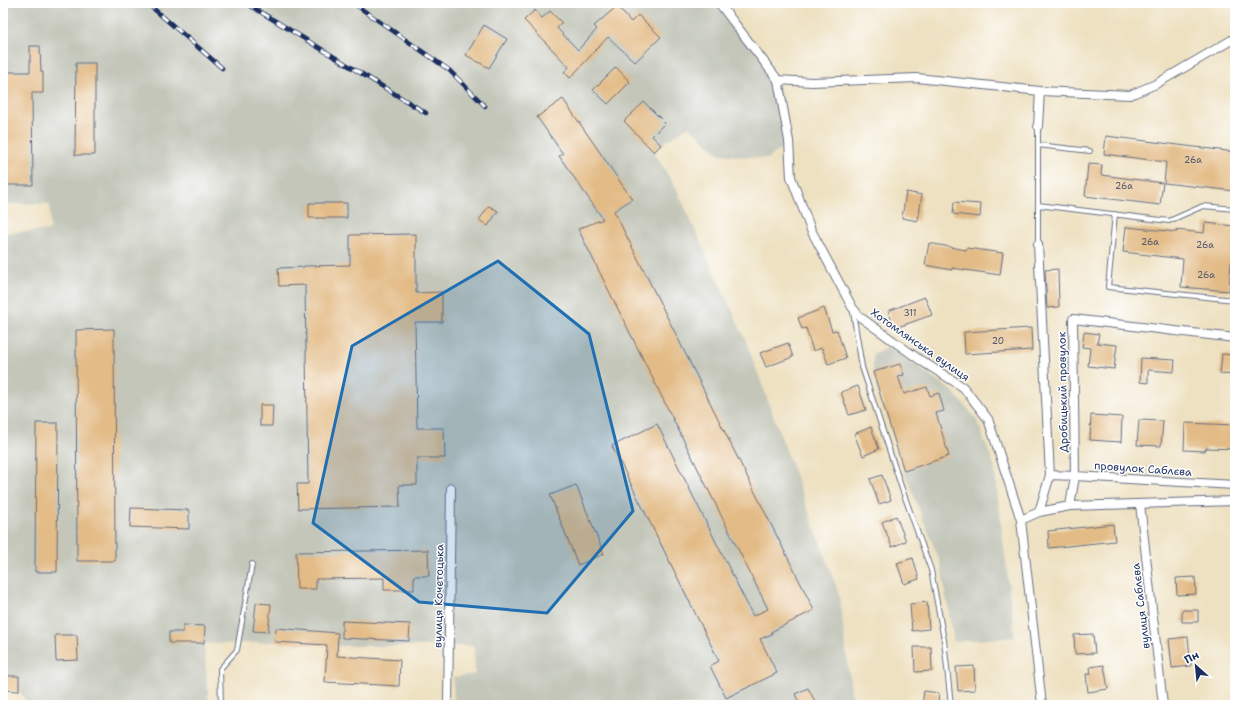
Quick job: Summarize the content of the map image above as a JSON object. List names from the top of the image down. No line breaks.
{"streets":{"street":["Хотомлянська вулиця","Дробицький провулок","провулок Саблєва","вулиця Кочетоцька","вулиця Саблєва"]},"crossings":[["Дробицький провулок","провулок Саблєва"]],"house_numbers":["26а","26а","26а","26а","26а","311","20"],"north":"top left"}
